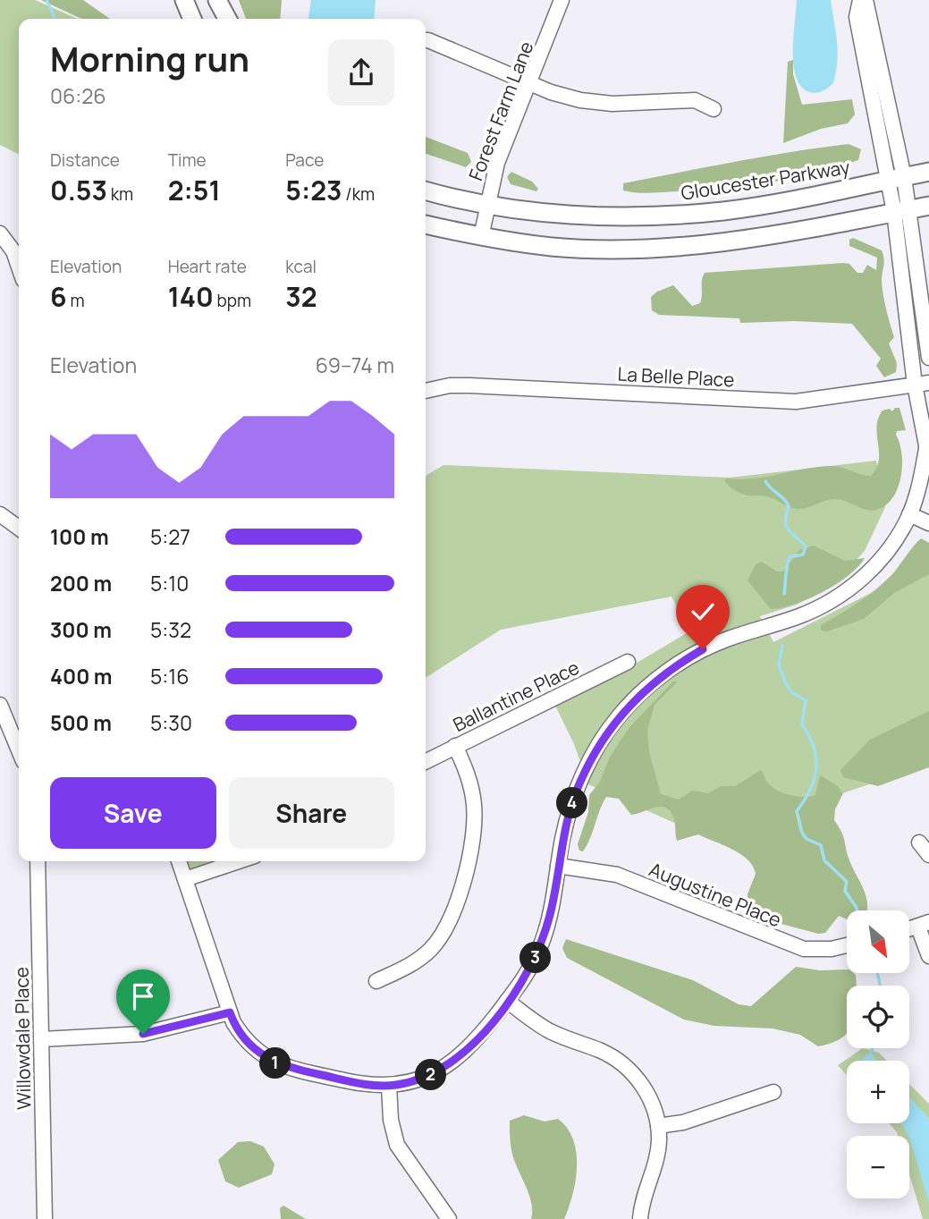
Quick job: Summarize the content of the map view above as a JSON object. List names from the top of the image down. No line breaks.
{"streets":{"main road":["Gloucester Parkway"],"street":["Forest Farm Lane","La Belle Place","Ballantine Place","Augustine Place","Willowdale Place"]},"crossings":[["Forest Farm Lane","Gloucester Parkway"]],"north":"bottom right","page":{"heading":["Morning run","06:26"],"stats":[["Distance","0.53 km"],["Time","2:51"],["Pace","5:23 /km"],["Elevation","6 m"],["Heart rate","140 bpm"],["kcal","32"]],"chart":["Elevation","69–74 m"],"list":[{"name":"100 m","note":"5:27"},{"name":"200 m","note":"5:10"},{"name":"300 m","note":"5:32"},{"name":"400 m","note":"5:16"},{"name":"500 m","note":"5:30"}],"buttons":["Save","Share"],"pins":["4","3","1","2"],"map_buttons":["+","−"]}}
